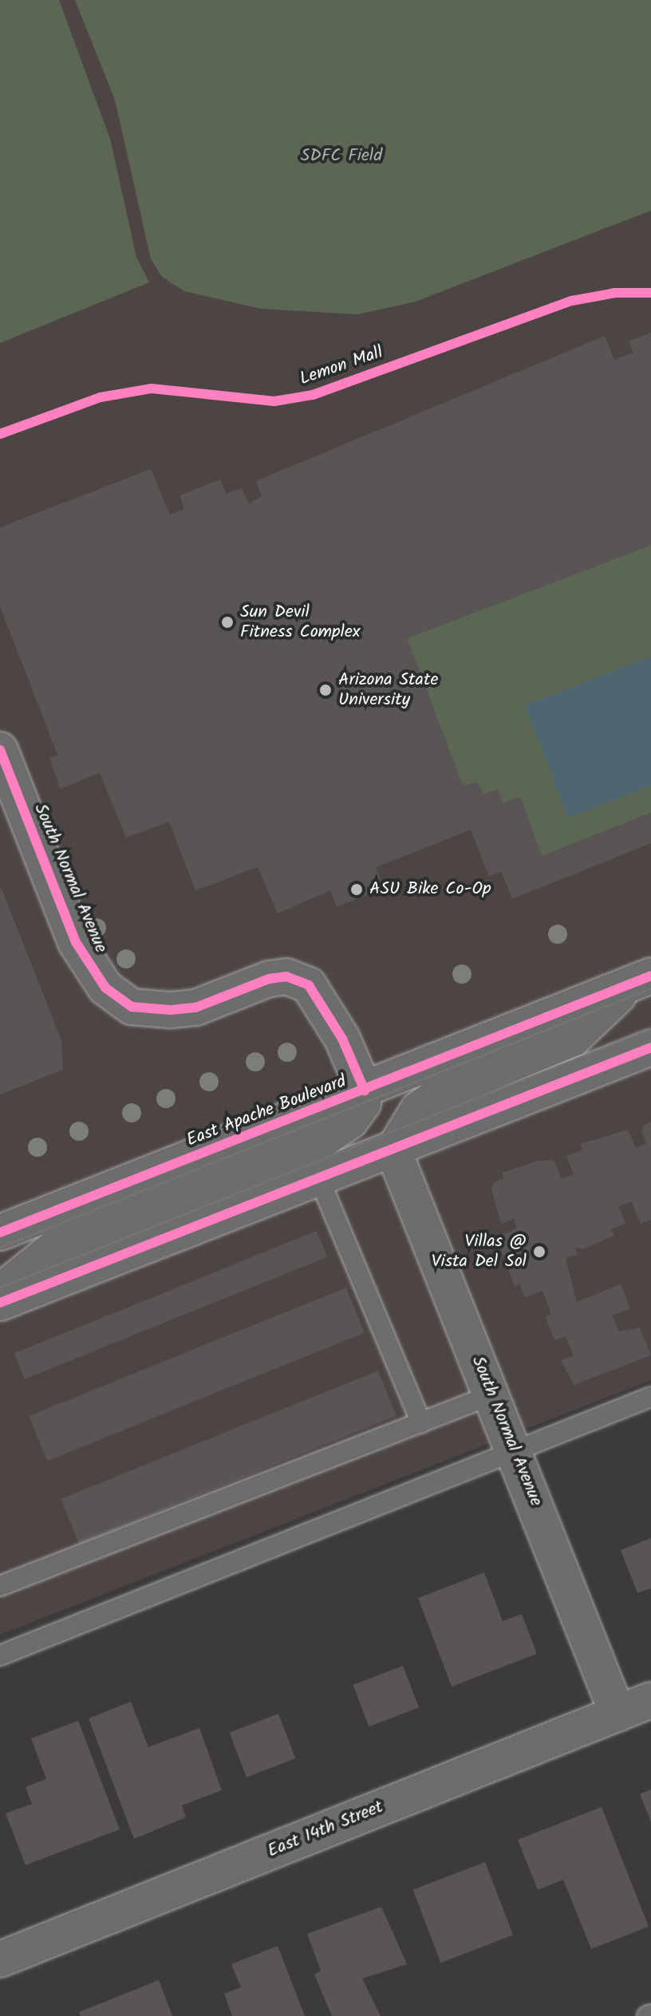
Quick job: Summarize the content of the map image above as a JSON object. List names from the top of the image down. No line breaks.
{"streets":{"main road":["South Normal Avenue","East Apache Boulevard","East 14th Street"],"cycle path":["Lemon Mall"]},"crossings":[["South Normal Avenue","East Apache Boulevard"],["South Normal Avenue","East 14th Street"]],"parks":["SDFC Field"],"places":["Sun Devil Fitness Complex","Arizona State University","ASU Bike Co-Op","Villas @ Vista Del Sol"]}
